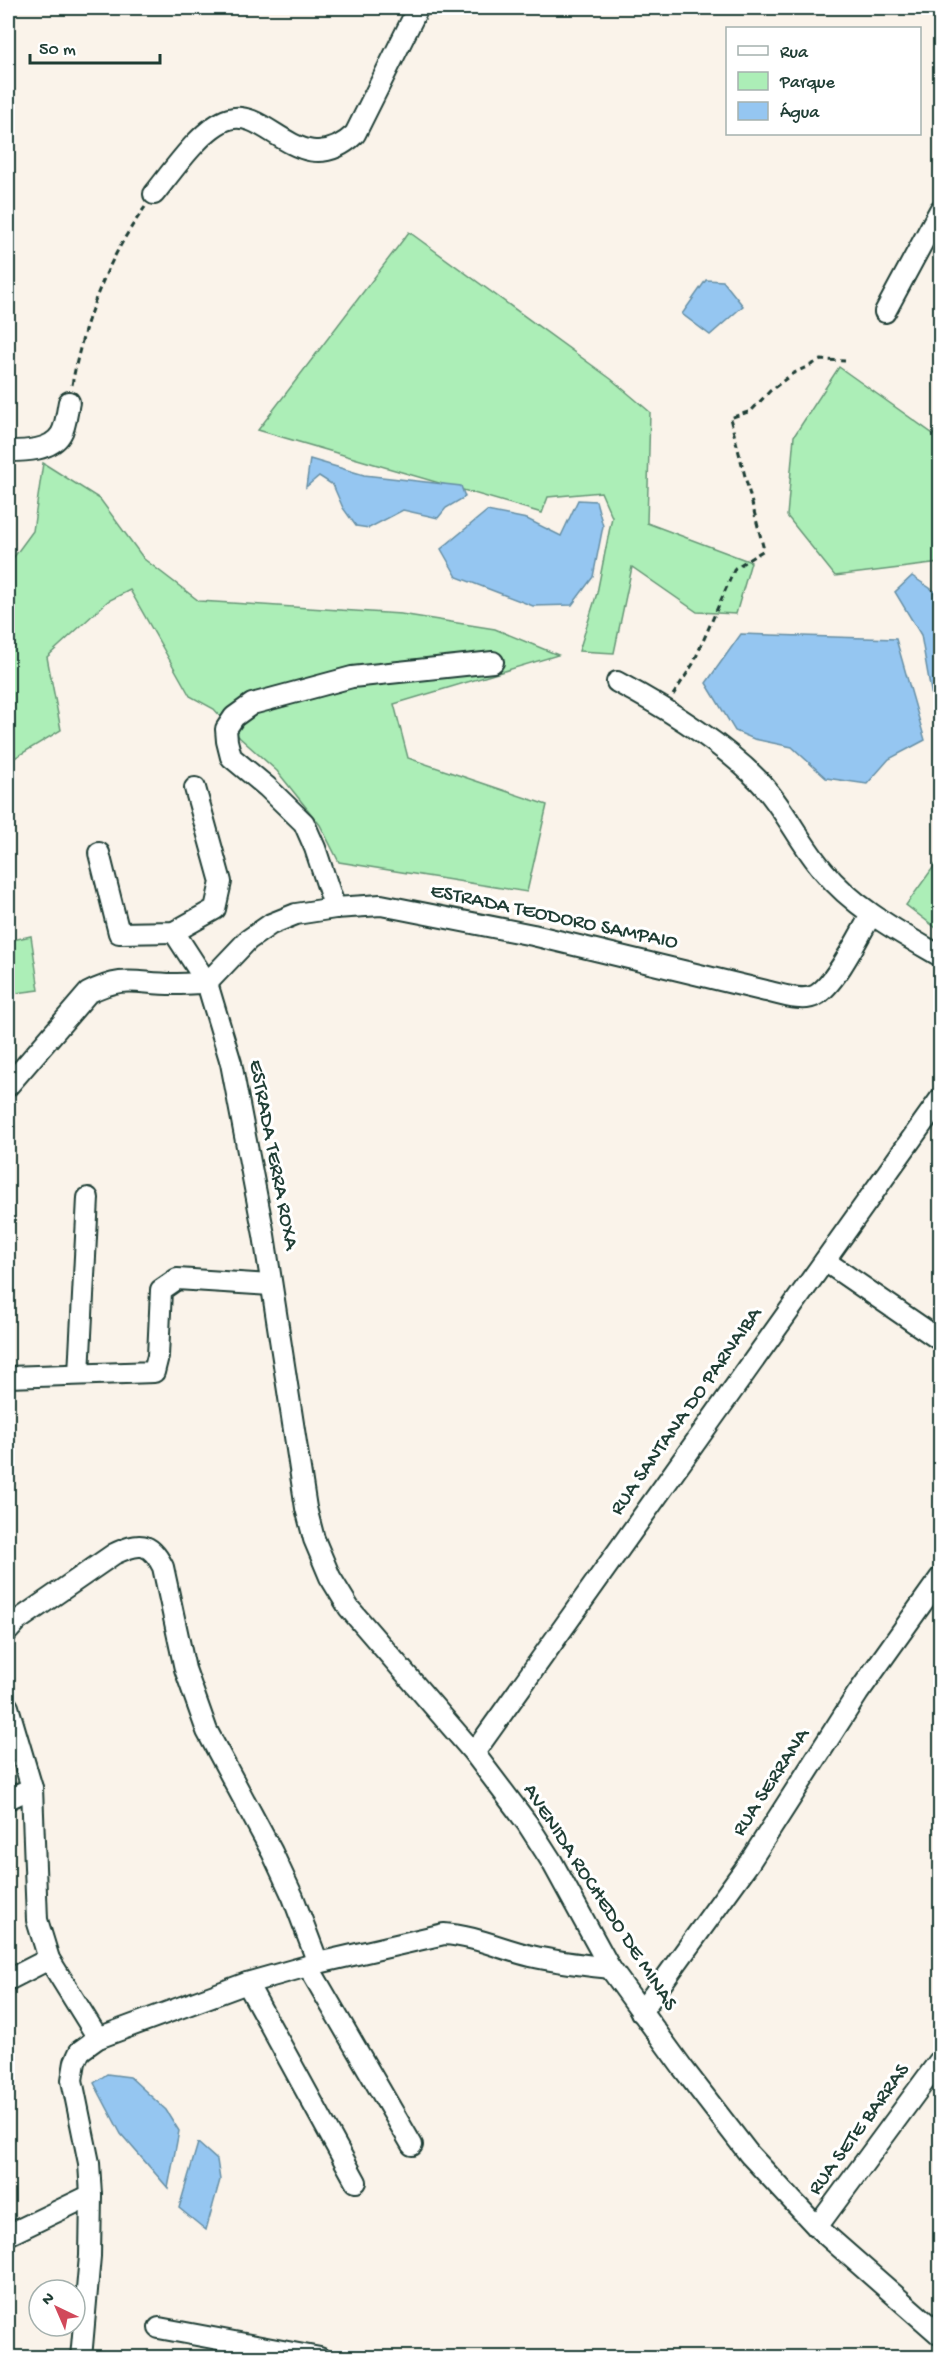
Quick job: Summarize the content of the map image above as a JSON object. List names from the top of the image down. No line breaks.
{"streets":{"street":["ESTRADA TEODORO SAMPAIO","ESTRADA TERRA ROXA","RUA SANTANA DO PARNAIBA","RUA SERRANA","AVENIDA ROCHEDO DE MINAS","RUA SETE BARRAS"]},"crossings":[["ESTRADA TEODORO SAMPAIO","ESTRADA TERRA ROXA"],["ESTRADA TERRA ROXA","AVENIDA ROCHEDO DE MINAS"],["RUA SANTANA DO PARNAIBA","AVENIDA ROCHEDO DE MINAS"],["RUA SERRANA","AVENIDA ROCHEDO DE MINAS"],["AVENIDA ROCHEDO DE MINAS","RUA SETE BARRAS"]],"legend":["Rua","Parque","Água"],"scale_bar":"50 m","north":"top left"}
